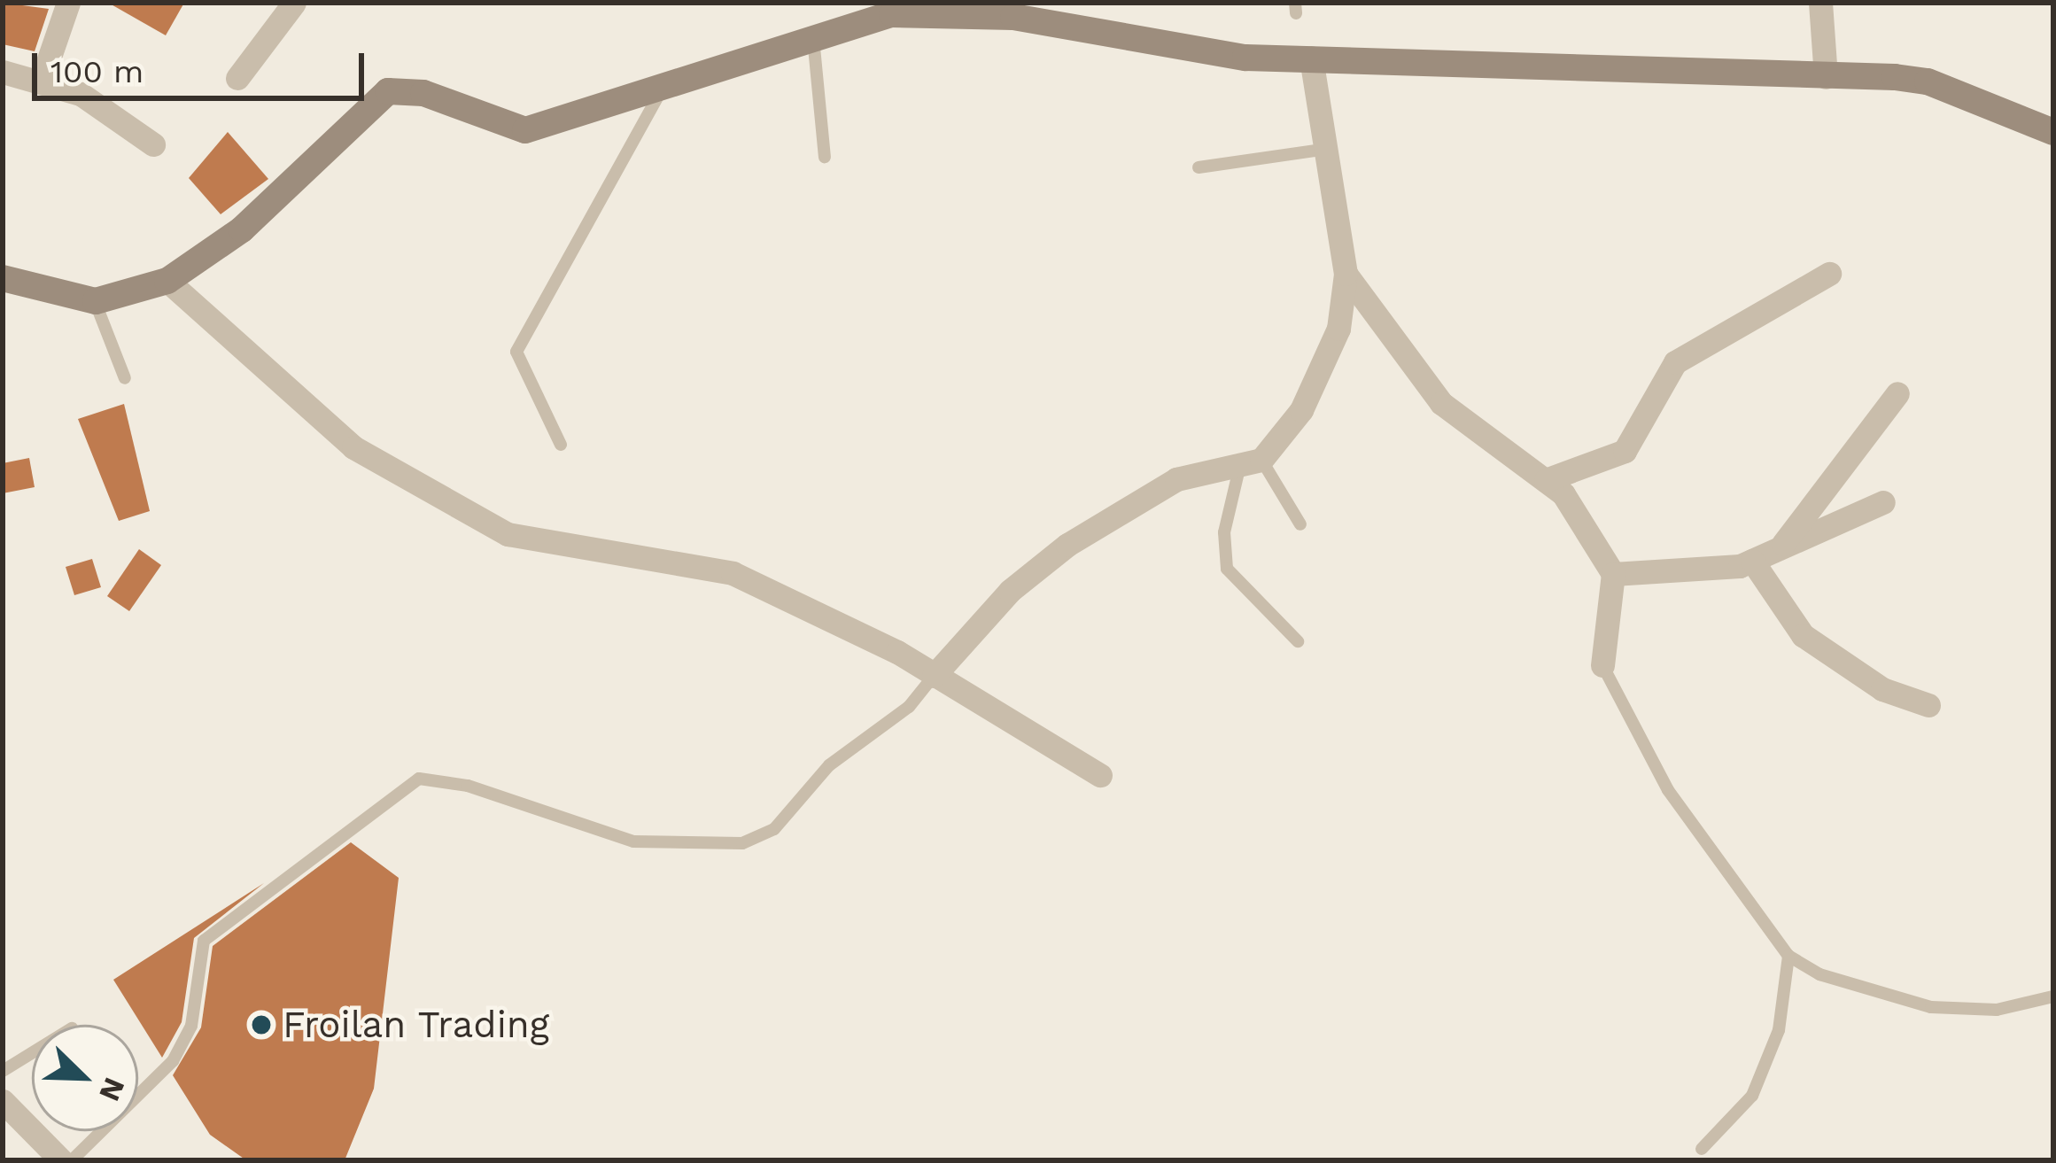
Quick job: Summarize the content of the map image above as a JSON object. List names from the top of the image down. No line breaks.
{"places":["Froilan Trading"],"scale_bar":"100 m","north":"bottom right"}
